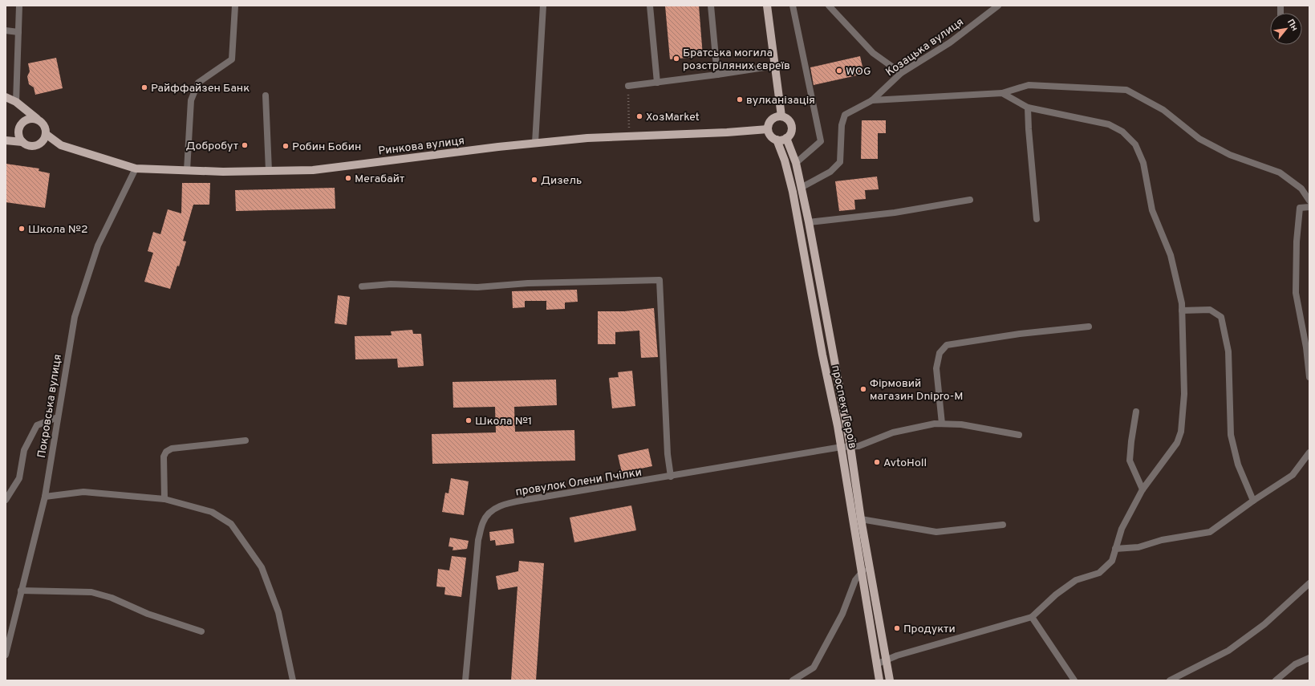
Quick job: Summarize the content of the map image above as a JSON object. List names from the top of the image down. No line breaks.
{"streets":{"main road":["Ринкова вулиця","проспект Героїв"],"street":["Козацька вулиця","Покровська вулиця","провулок Олени Пчілки"]},"crossings":[["Козацька вулиця","проспект Героїв"],["Ринкова вулиця","Покровська вулиця"],["Ринкова вулиця","проспект Героїв"],["проспект Героїв","провулок Олени Пчілки"]],"places":["Братська могила розстріляних євреїв","WOG","Райффайзен Банк","вулканізація","ХозMarket","Добробут","Робин Бобин","Мегабайт","Дизель","Школа №2","Фірмовий магазин Dnipro-M","Школа №1","AvtoHoll","Продукти"],"north":"top right"}
